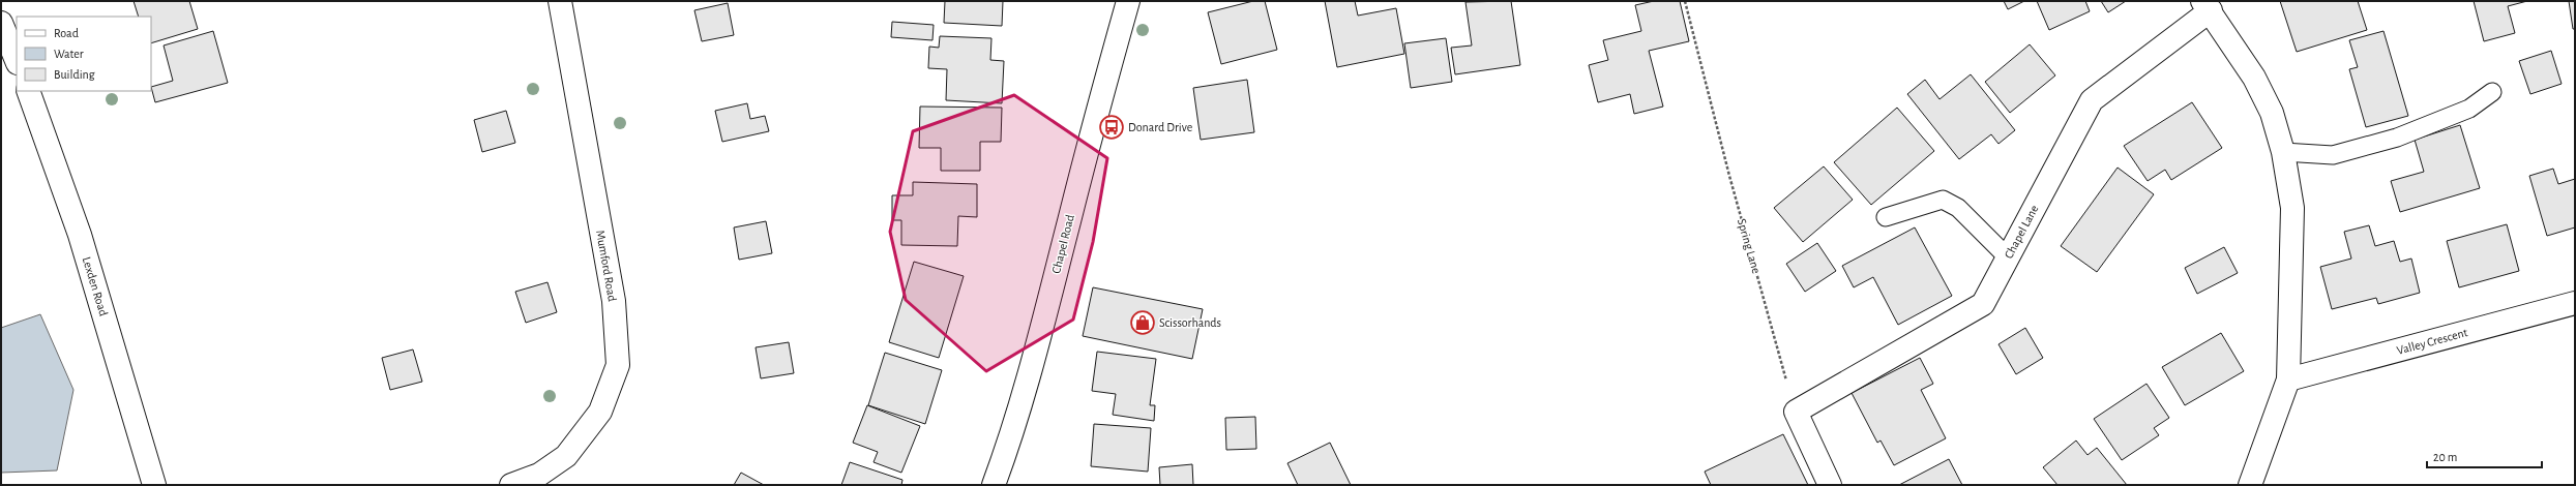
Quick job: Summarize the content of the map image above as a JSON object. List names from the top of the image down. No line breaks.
{"streets":{"street":["Chapel Lane","Chapel Road","Mumford Road","Lexden Road","Valley Crescent"],"path":["Spring Lane"]},"crossings":[["Chapel Lane","Spring Lane"],["Chapel Lane","Valley Crescent"]],"places":{"bus stop":["Donard Drive"],"shop":["Scissorhands"]},"legend":["Road","Water","Building"],"scale_bar":"20 m"}
